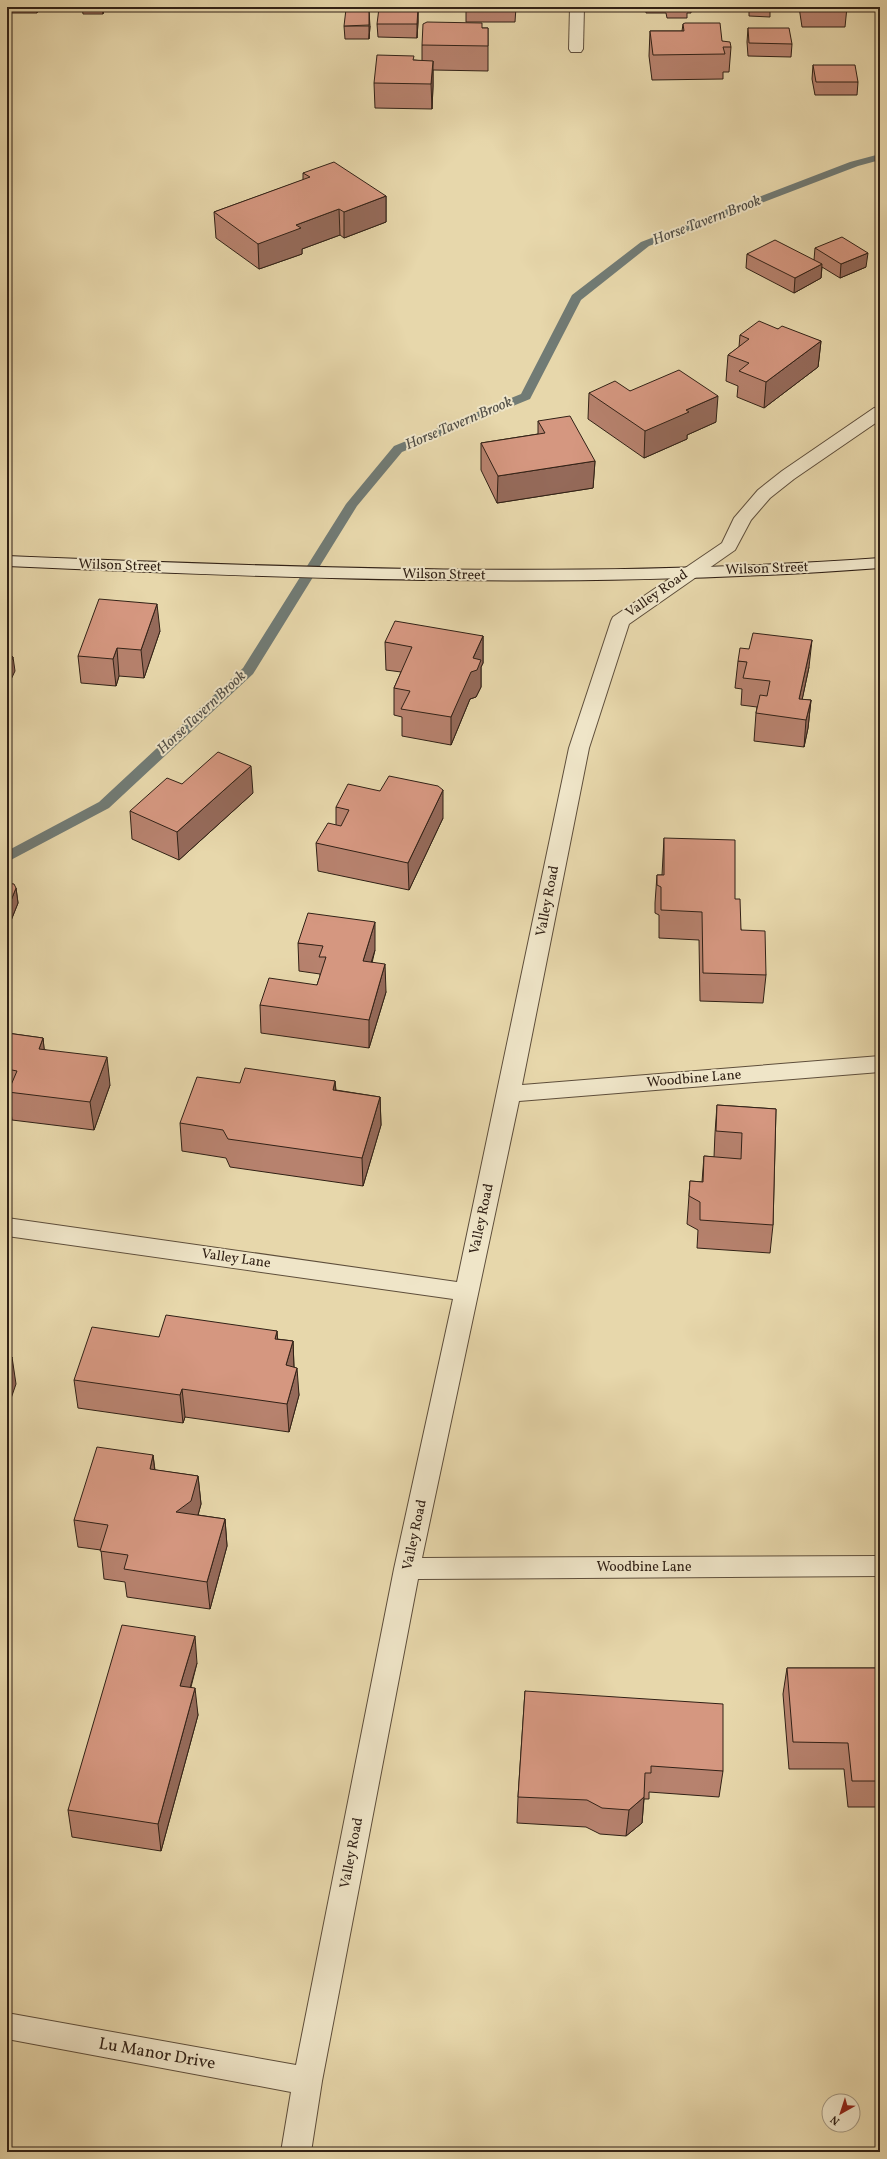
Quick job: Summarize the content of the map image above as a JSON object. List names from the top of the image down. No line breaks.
{"streets":{"street":["Wilson Street","Valley Road","Woodbine Lane","Valley Lane","Lu Manor Drive"]},"crossings":[["Wilson Street","Valley Road"],["Valley Road","Woodbine Lane"],["Valley Road","Valley Lane"],["Valley Road","Lu Manor Drive"]],"water":["Horse Tavern Brook"],"north":"bottom left"}
